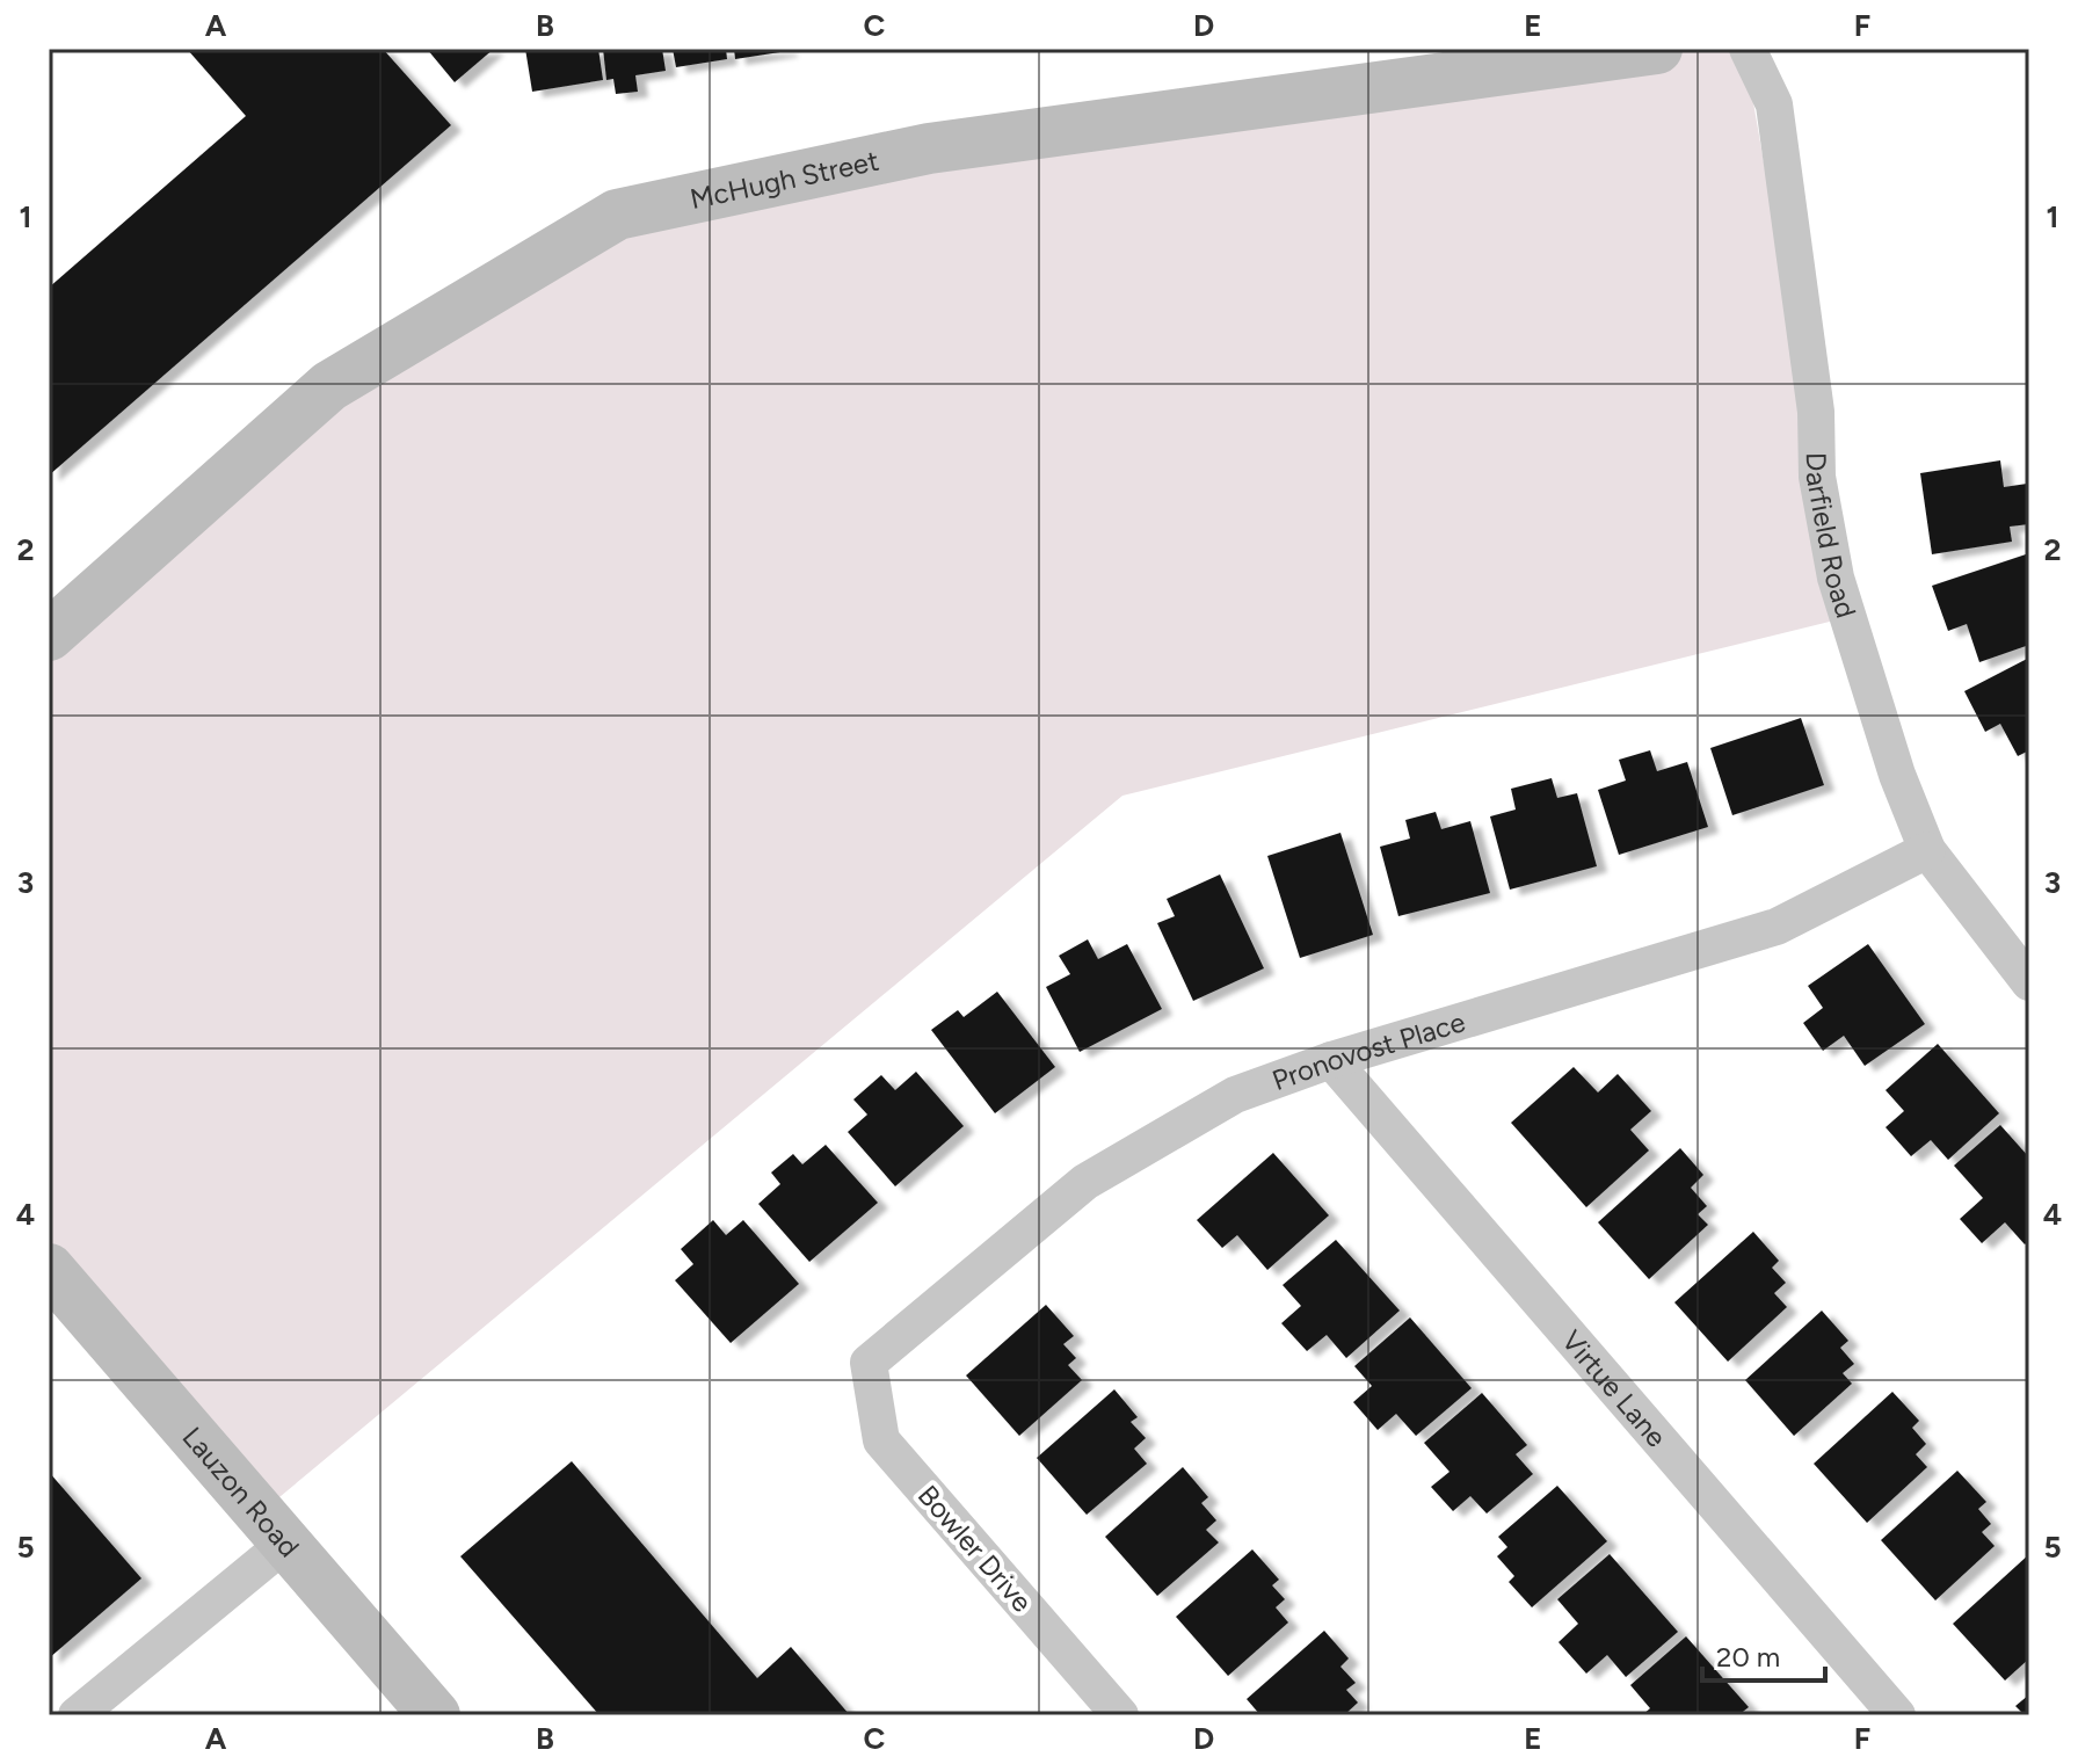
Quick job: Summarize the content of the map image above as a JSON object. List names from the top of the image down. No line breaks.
{"streets":{"main road":["McHugh Street","Lauzon Road"],"street":["Darfield Road","Pronovost Place","Virtue Lane","Bowler Drive"]},"crossings":[["Darfield Road","Pronovost Place"],["Pronovost Place","Virtue Lane"],["Pronovost Place","Bowler Drive"]],"scale_bar":"20 m","grid":{"columns":["A","B","C","D","E","F"],"rows":["1","2","3","4","5"]}}
